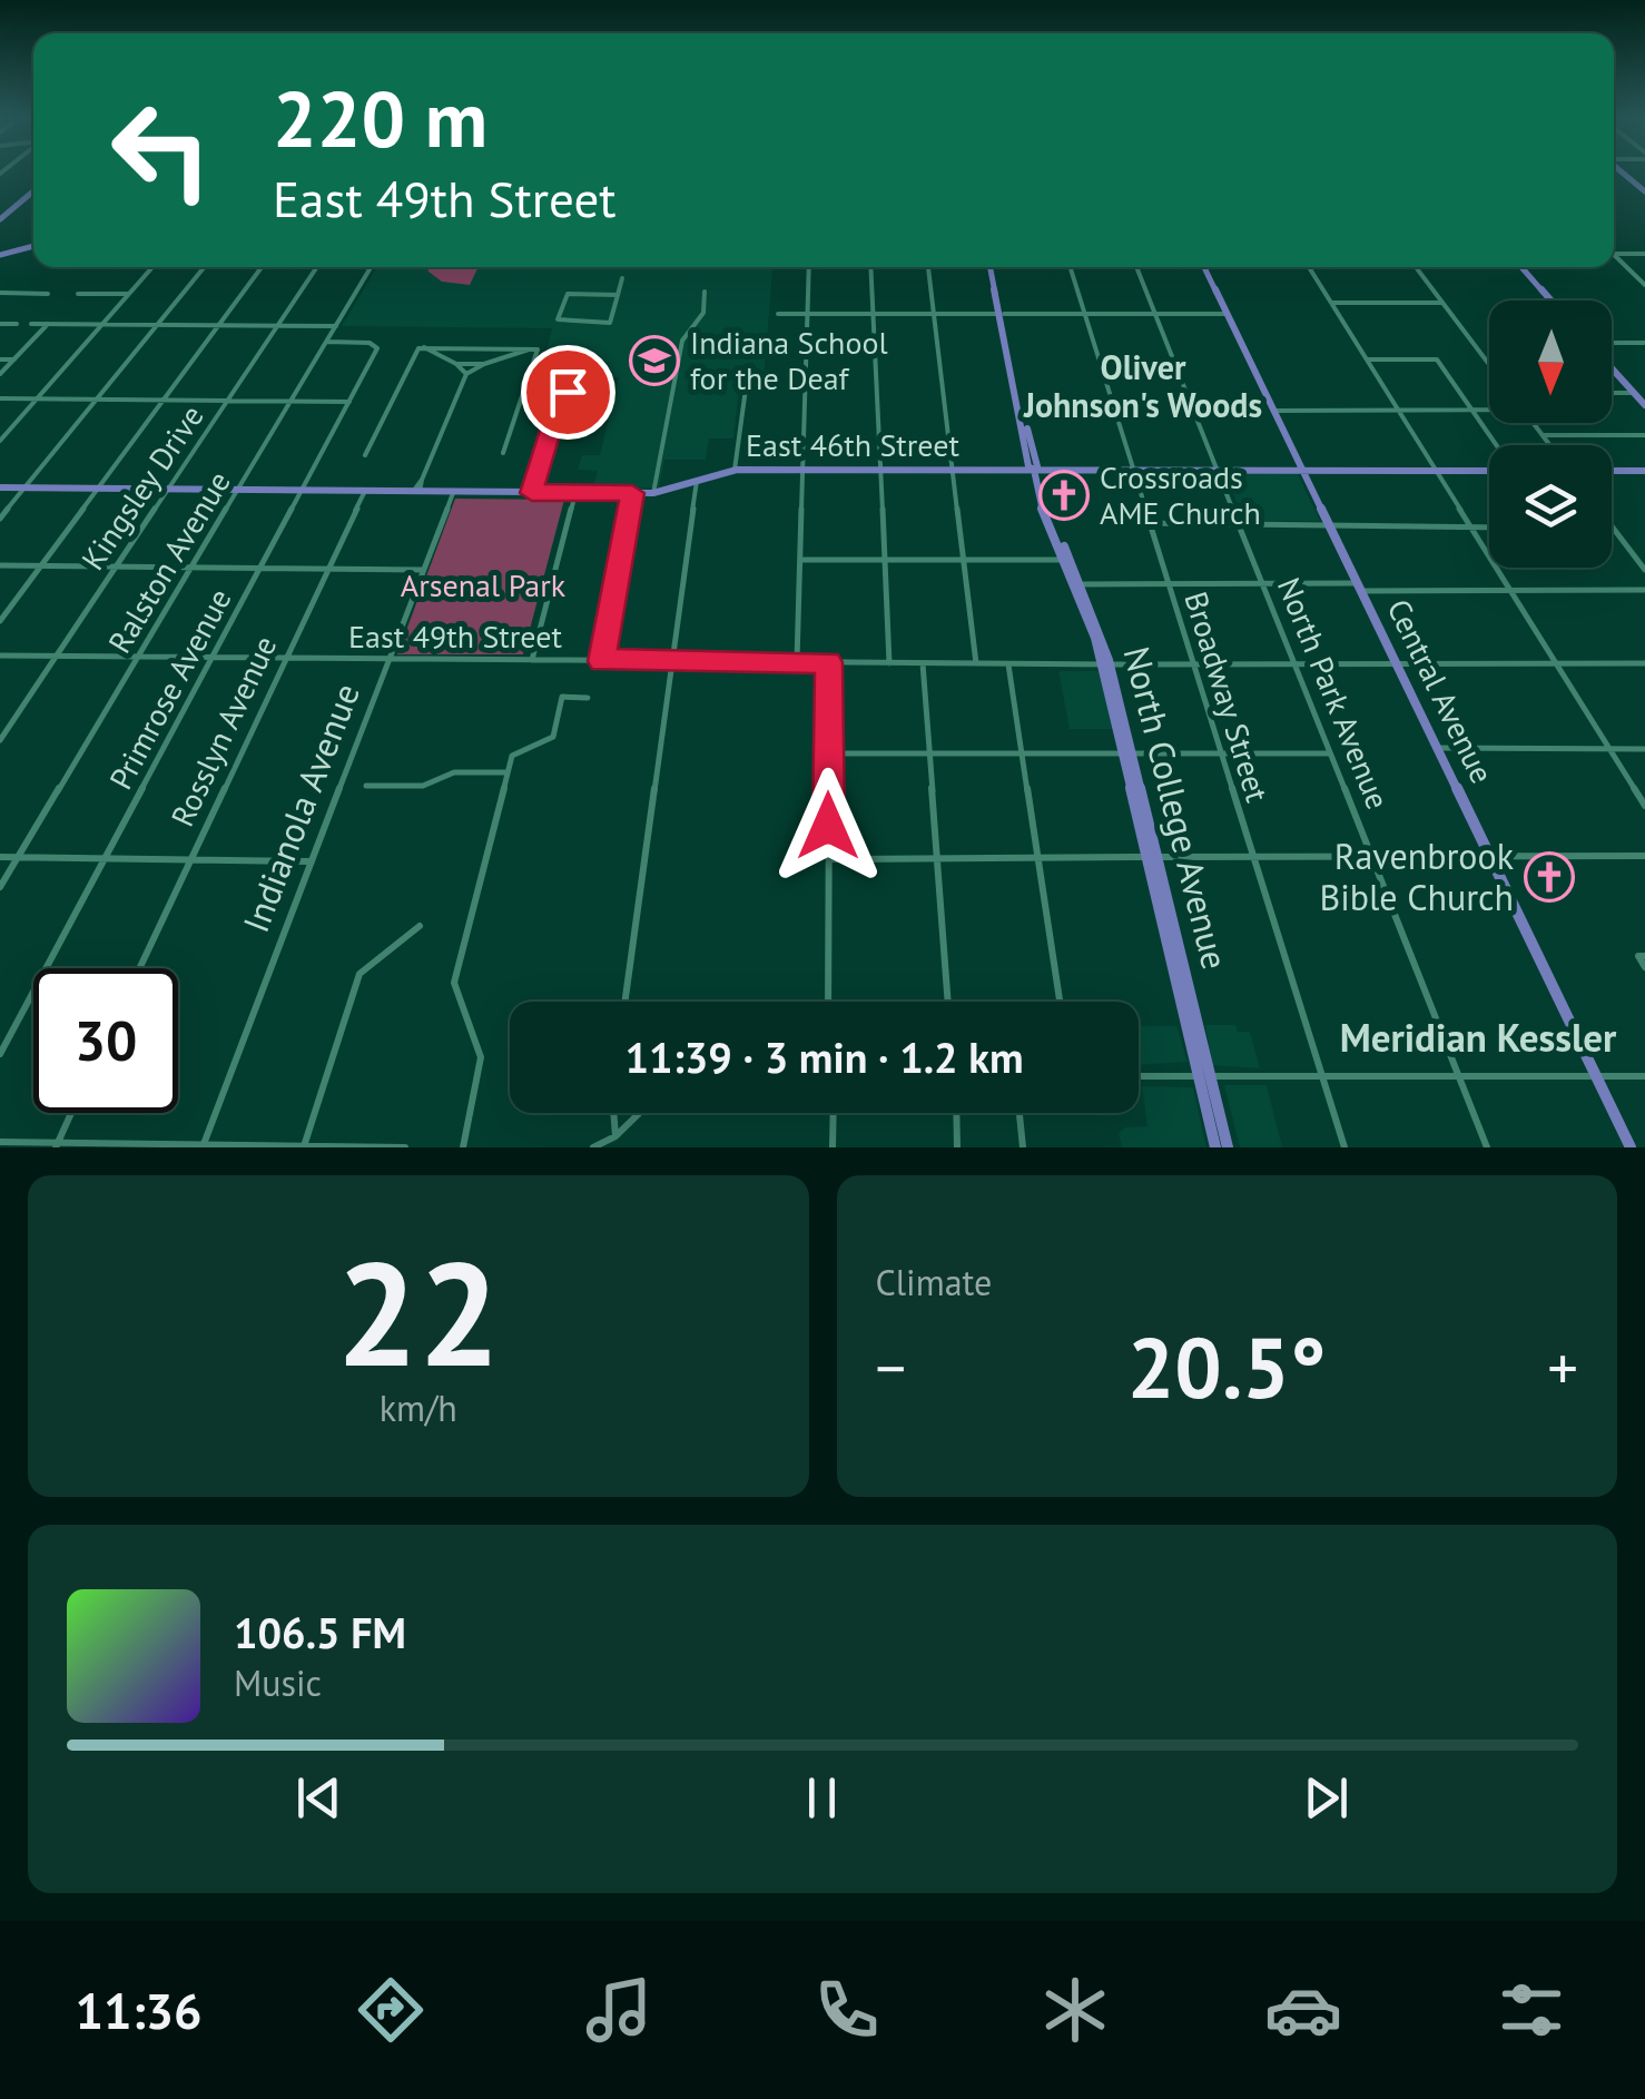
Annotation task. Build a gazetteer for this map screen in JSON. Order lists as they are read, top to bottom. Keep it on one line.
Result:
{"streets":{"main road":["East 46th Street","Central Avenue","North College Avenue"],"street":["Kingsley Drive","Ralston Avenue","East 49th Street","Primrose Avenue","North Park Avenue","Broadway Street","Rosslyn Avenue","Indianola Avenue"]},"crossings":[["East 46th Street","Kingsley Drive"],["East 46th Street","Ralston Avenue"],["East 46th Street","Primrose Avenue"],["East 46th Street","Central Avenue"],["East 46th Street","North Park Avenue"],["East 46th Street","Broadway Street"],["East 46th Street","Rosslyn Avenue"],["East 46th Street","Indianola Avenue"],["East 46th Street","North College Avenue"],["Kingsley Drive","East 49th Street"],["Ralston Avenue","East 49th Street"],["Ralston Avenue","Primrose Avenue"],["East 49th Street","Primrose Avenue"],["East 49th Street","Central Avenue"],["East 49th Street","North Park Avenue"],["East 49th Street","Broadway Street"],["East 49th Street","Rosslyn Avenue"],["East 49th Street","Indianola Avenue"],["East 49th Street","North College Avenue"]],"districts":["Oliver Johnson's Woods","Meridian Kessler"],"parks":["Arsenal Park"],"places":{"school or university":["Indiana School for the Deaf"],"church":["Crossroads AME Church","Ravenbrook Bible Church"]},"north":"bottom","page":{"turn":["220 m","East 49th Street"],"limit":"30","trip":"11:39 · 3 min · 1.2 km","tile":[["22","km/h"],"Climate"],"heat":["−","20.5°","+"],"song":["106.5 FM","Music"],"tabs":"11:36"}}
